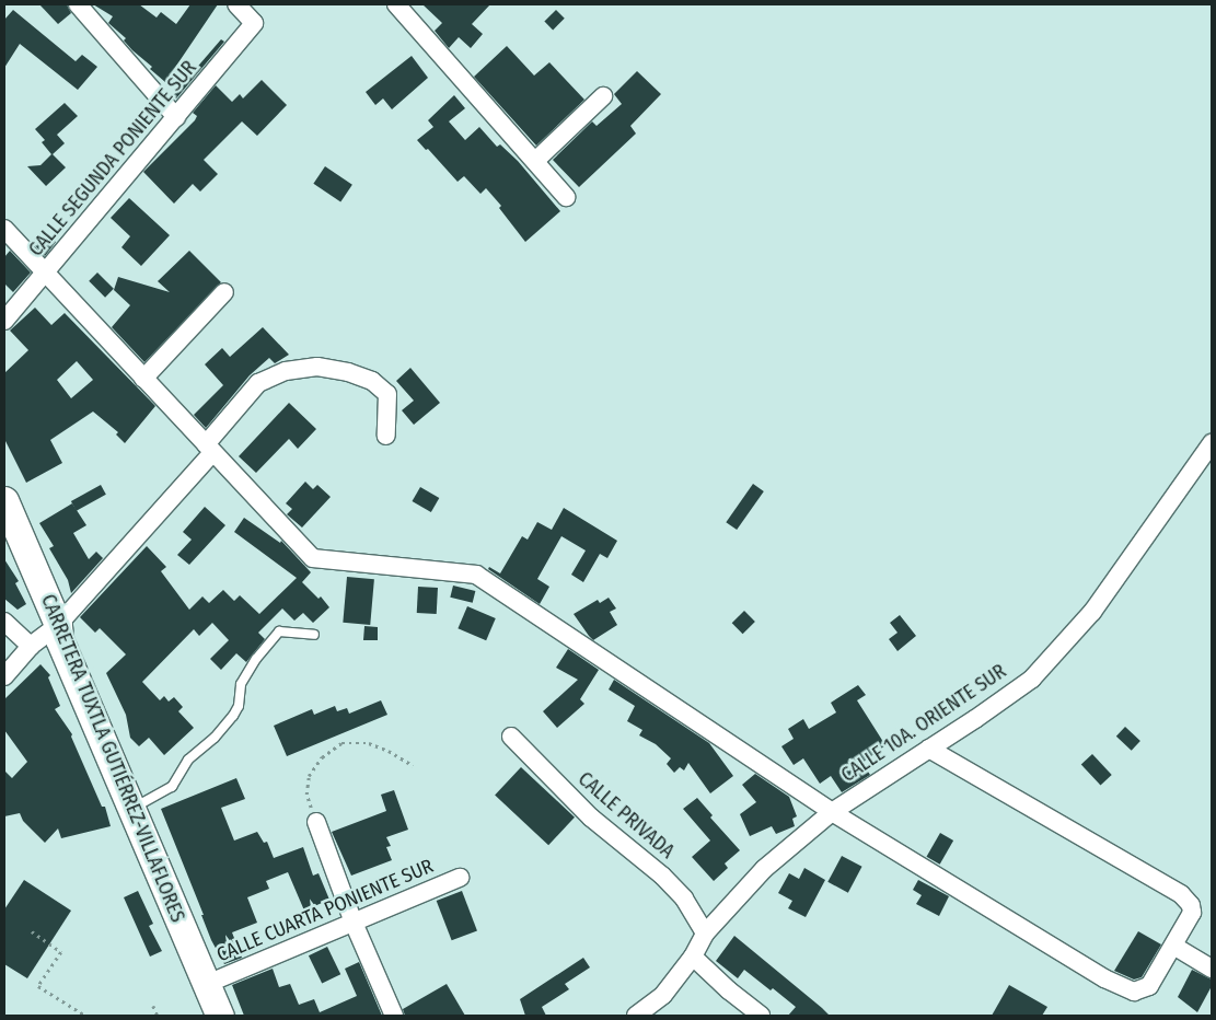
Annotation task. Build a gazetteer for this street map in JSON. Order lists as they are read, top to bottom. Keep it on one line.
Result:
{"streets":{"main road":["CARRETERA TUXTLA GUTIÉRREZ-VILLAFLORES"],"street":["CALLE SEGUNDA PONIENTE SUR","CALLE 10A. ORIENTE SUR","CALLE PRIVADA","CALLE CUARTA PONIENTE SUR"]},"crossings":[["CALLE 10A. ORIENTE SUR","CALLE PRIVADA"],["CARRETERA TUXTLA GUTIÉRREZ-VILLAFLORES","CALLE CUARTA PONIENTE SUR"]]}
